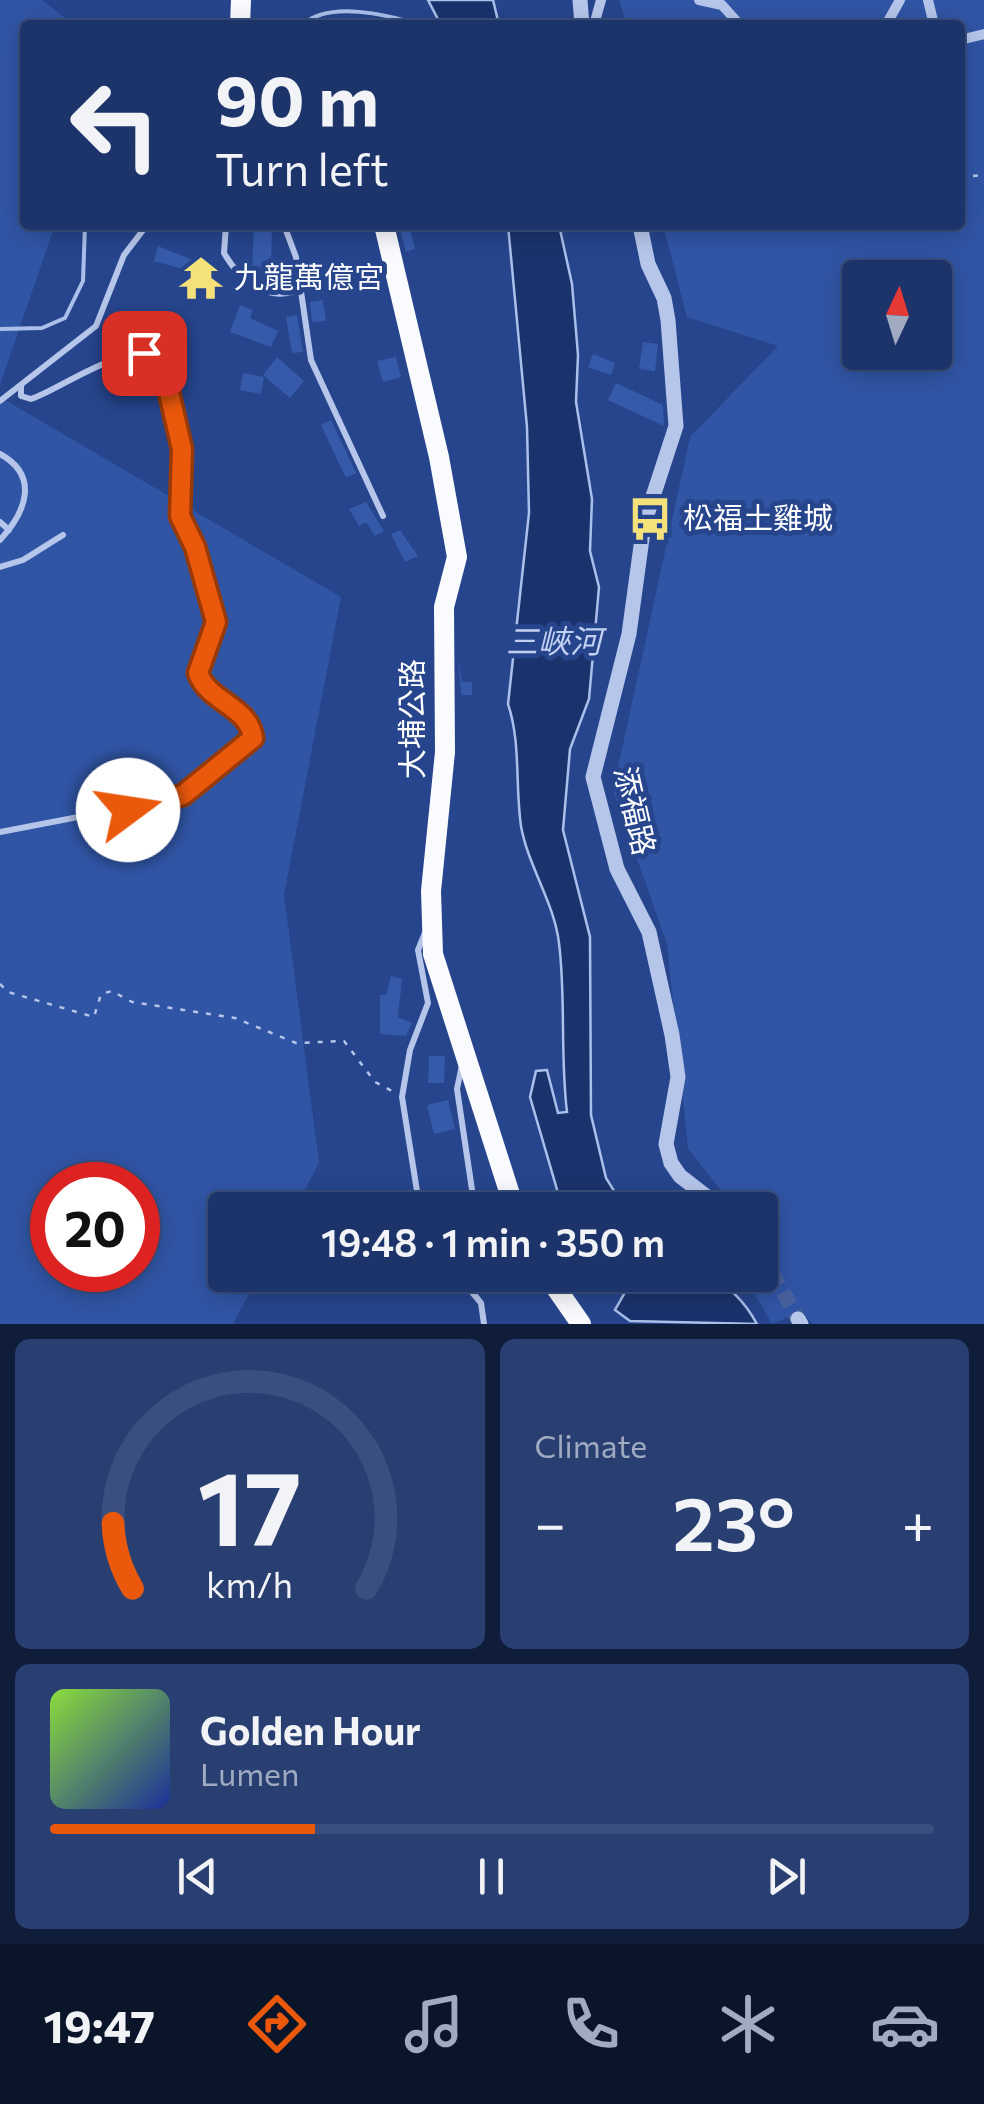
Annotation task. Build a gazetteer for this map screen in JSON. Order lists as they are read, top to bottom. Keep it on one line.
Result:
{"streets":{"main road":["大埔公路"],"street":["添福路"]},"water":["三峽河"],"places":{"temple":["九龍萬億宮"],"bus stop":["松福土雞城"]},"north":"top","page":{"turn":["90 m","Turn left"],"limit":"20","trip":"19:48 · 1 min · 350 m","tile":"Climate","heat":["−","23°","+"],"song":["Golden Hour","Lumen"],"tabs":"19:47","gauge":["17","km/h"]}}
